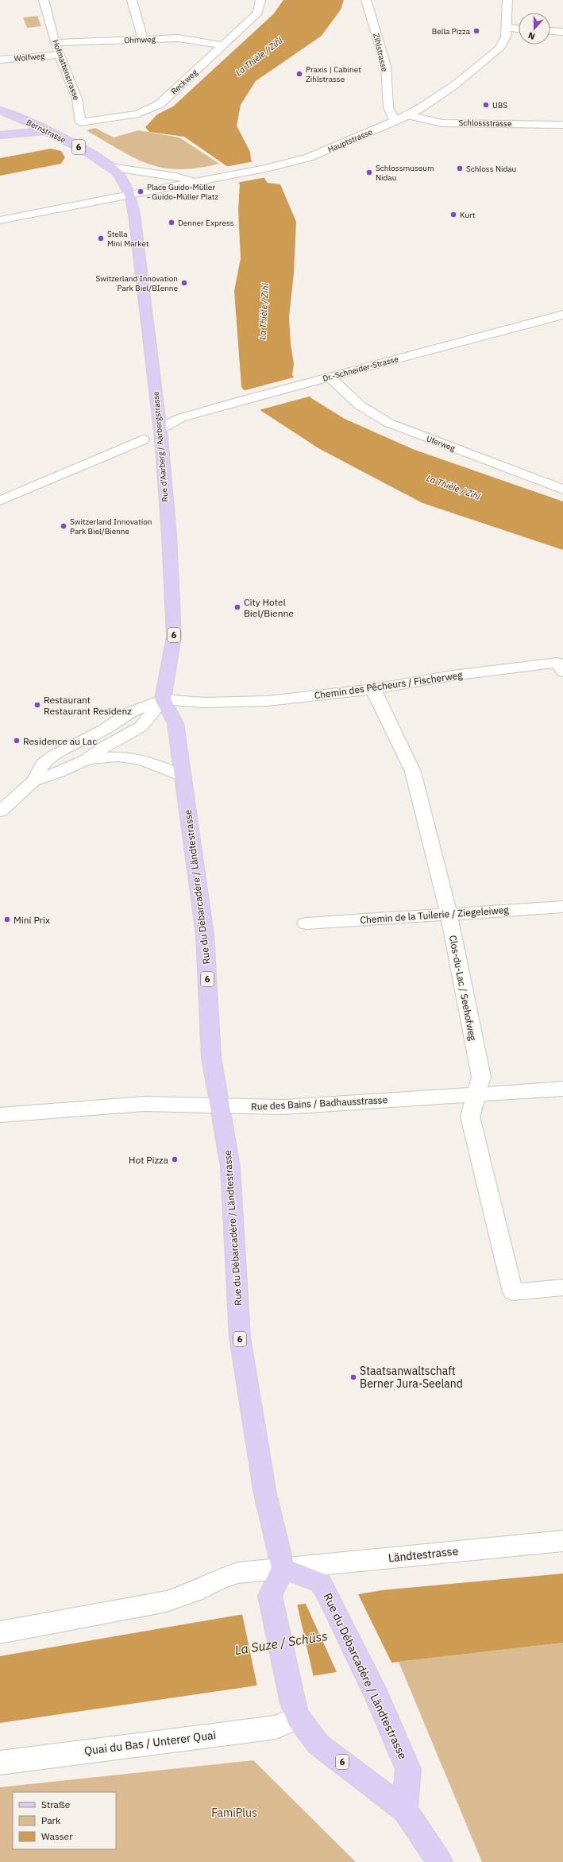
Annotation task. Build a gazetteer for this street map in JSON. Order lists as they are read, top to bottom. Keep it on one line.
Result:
{"streets":{"main road":["Bernstrasse","6","Rue d'Aarberg / Aarbergstrasse","Rue du Débarcadère / Ländtestrasse"],"street":["Ohmweg","Zihlstrasse","Wolfweg","Hofmattenstrasse","Reckweg","Schlossstrasse","Hauptstrasse","Dr.-Schneider-Strasse","Uferweg","Chemin des Pêcheurs / Fischerweg","Chemin de la Tuilerie / Ziegeleiweg","Clos-du-Lac / Seehofweg","Rue des Bains / Badhausstrasse","Ländtestrasse","Quai du Bas / Unterer Quai"]},"crossings":[["Ohmweg","Hofmattenstrasse"],["Ohmweg","Reckweg"],["Zihlstrasse","Schlossstrasse"],["Zihlstrasse","Hauptstrasse"],["Wolfweg","Hofmattenstrasse"],["Hofmattenstrasse","Reckweg"],["Schlossstrasse","Hauptstrasse"],["Bernstrasse","Hauptstrasse"],["Bernstrasse","Rue d'Aarberg / Aarbergstrasse"],["Hauptstrasse","Rue d'Aarberg / Aarbergstrasse"],["6","Rue du Débarcadère / Ländtestrasse"],["6","Ländtestrasse"],["6","Quai du Bas / Unterer Quai"],["Dr.-Schneider-Strasse","Uferweg"],["Dr.-Schneider-Strasse","Rue d'Aarberg / Aarbergstrasse"],["Rue d'Aarberg / Aarbergstrasse","Chemin des Pêcheurs / Fischerweg"],["Rue d'Aarberg / Aarbergstrasse","Rue du Débarcadère / Ländtestrasse"],["Chemin des Pêcheurs / Fischerweg","Rue du Débarcadère / Ländtestrasse"],["Chemin des Pêcheurs / Fischerweg","Clos-du-Lac / Seehofweg"],["Rue du Débarcadère / Ländtestrasse","Rue des Bains / Badhausstrasse"],["Rue du Débarcadère / Ländtestrasse","Ländtestrasse"],["Chemin de la Tuilerie / Ziegeleiweg","Clos-du-Lac / Seehofweg"],["Clos-du-Lac / Seehofweg","Rue des Bains / Badhausstrasse"]],"water":["La Thièle / Zihl","La Suze / Schüss"],"parks":["FamiPlus"],"places":["Bella Pizza","Praxis | Cabinet Zihlstrasse","UBS","Schloss Nidau","Schlossmuseum Nidau","Place Guido-Müller - Guido-Müller Platz","Kurt","Denner Express","Stella Mini Market","Switzerland Innovation Park Biel/BIenne","Switzerland Innovation Park Biel/Bienne","City Hotel Biel/Bienne","Restaurant Restaurant Residenz","Residence au Lac","Mini Prix","Hot Pizza","Staatsanwaltschaft Berner Jura-Seeland"],"legend":["Straße","Park","Wasser"],"north":"bottom"}
